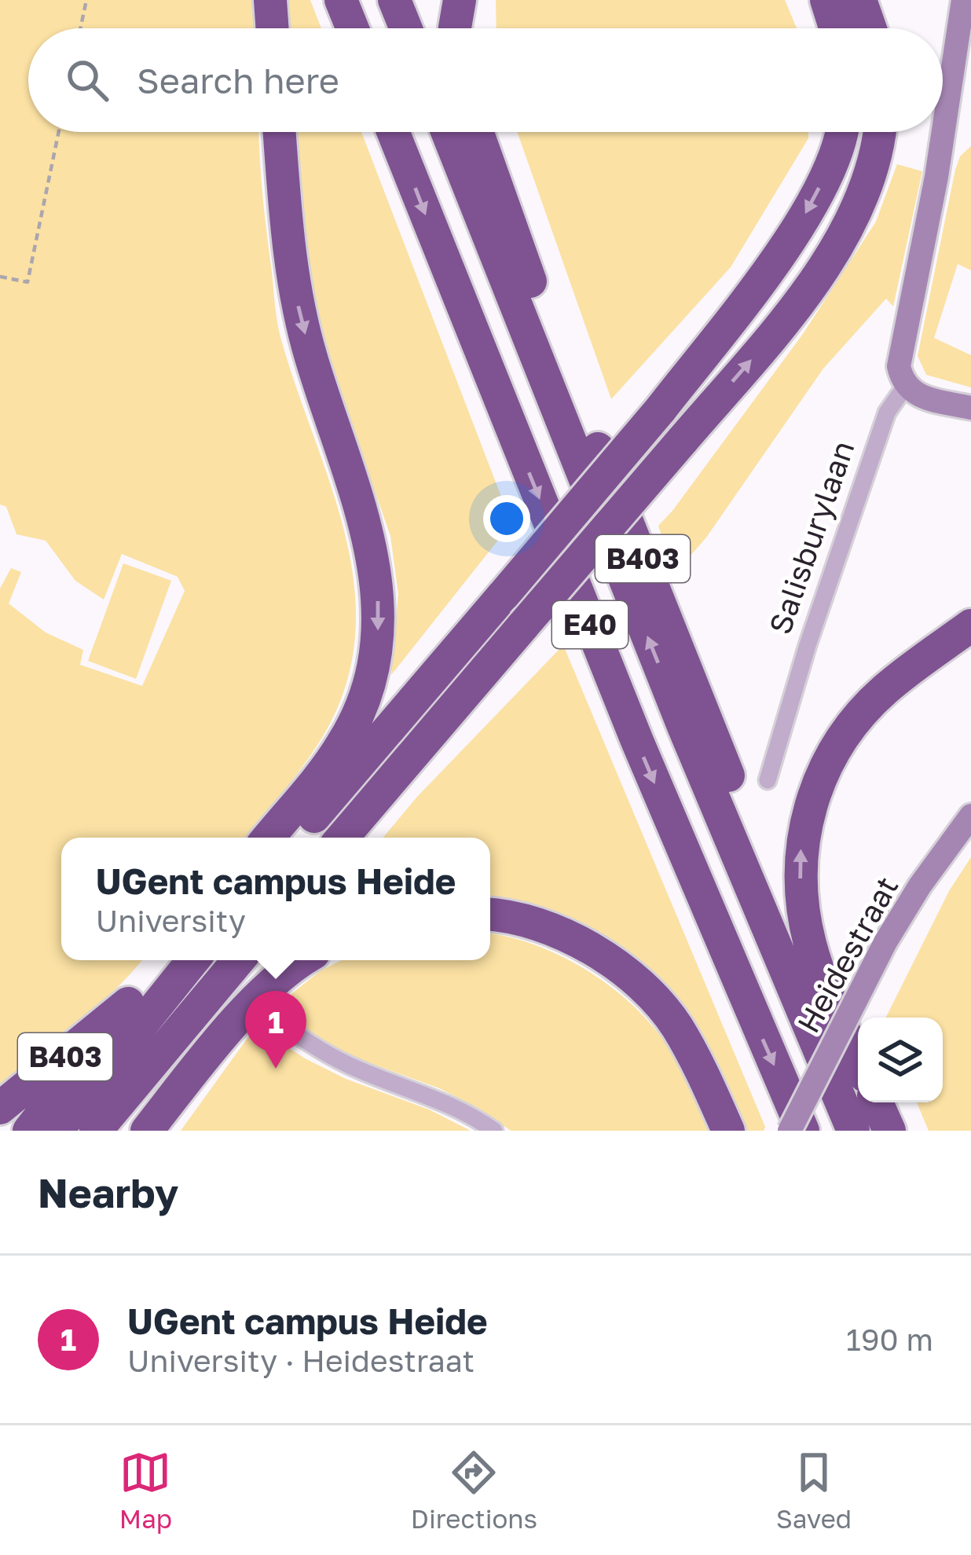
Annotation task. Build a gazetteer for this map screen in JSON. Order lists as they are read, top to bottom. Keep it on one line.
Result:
{"streets":{"highway":["B403","E40"],"street":["Salisburylaan","Heidestraat"]},"crossings":[["B403","E40"]],"page":{"search":"Search here","popup":["UGent campus Heide","University"],"pins":"1","heading":"Nearby","list":[{"mark":"1","name":"UGent campus Heide","note":"University · Heidestraat","value":"190 m"}],"nav":["Map","Directions","Saved"]}}
